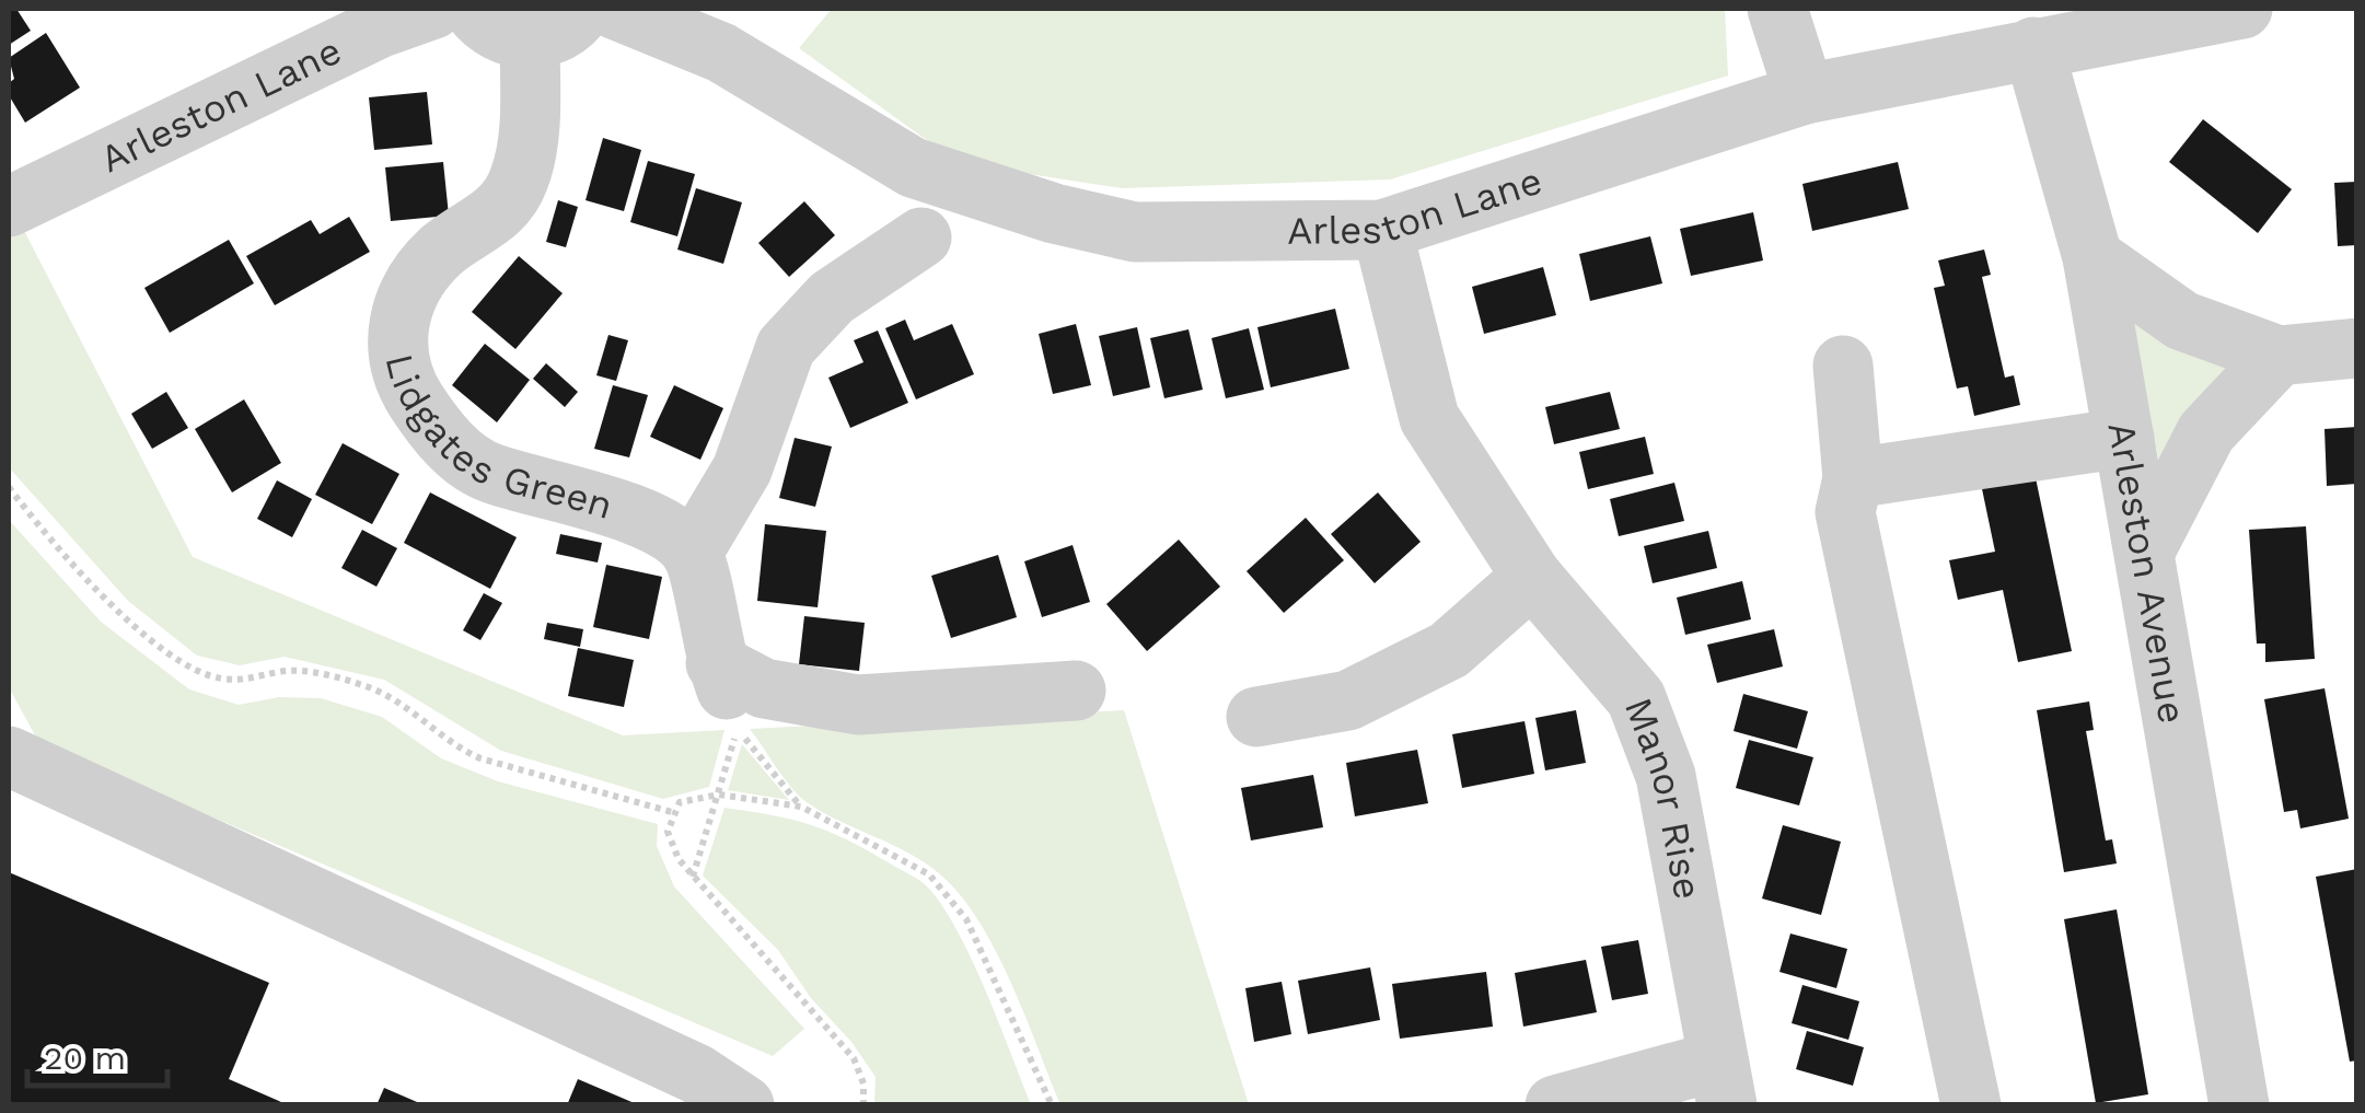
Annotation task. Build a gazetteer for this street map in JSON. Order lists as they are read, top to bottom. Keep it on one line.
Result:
{"streets":{"street":["Arleston Lane","Lidgates Green","Arleston Avenue","Manor Rise"]},"crossings":[["Arleston Lane","Arleston Avenue"],["Arleston Lane","Manor Rise"]],"scale_bar":"20 m"}
